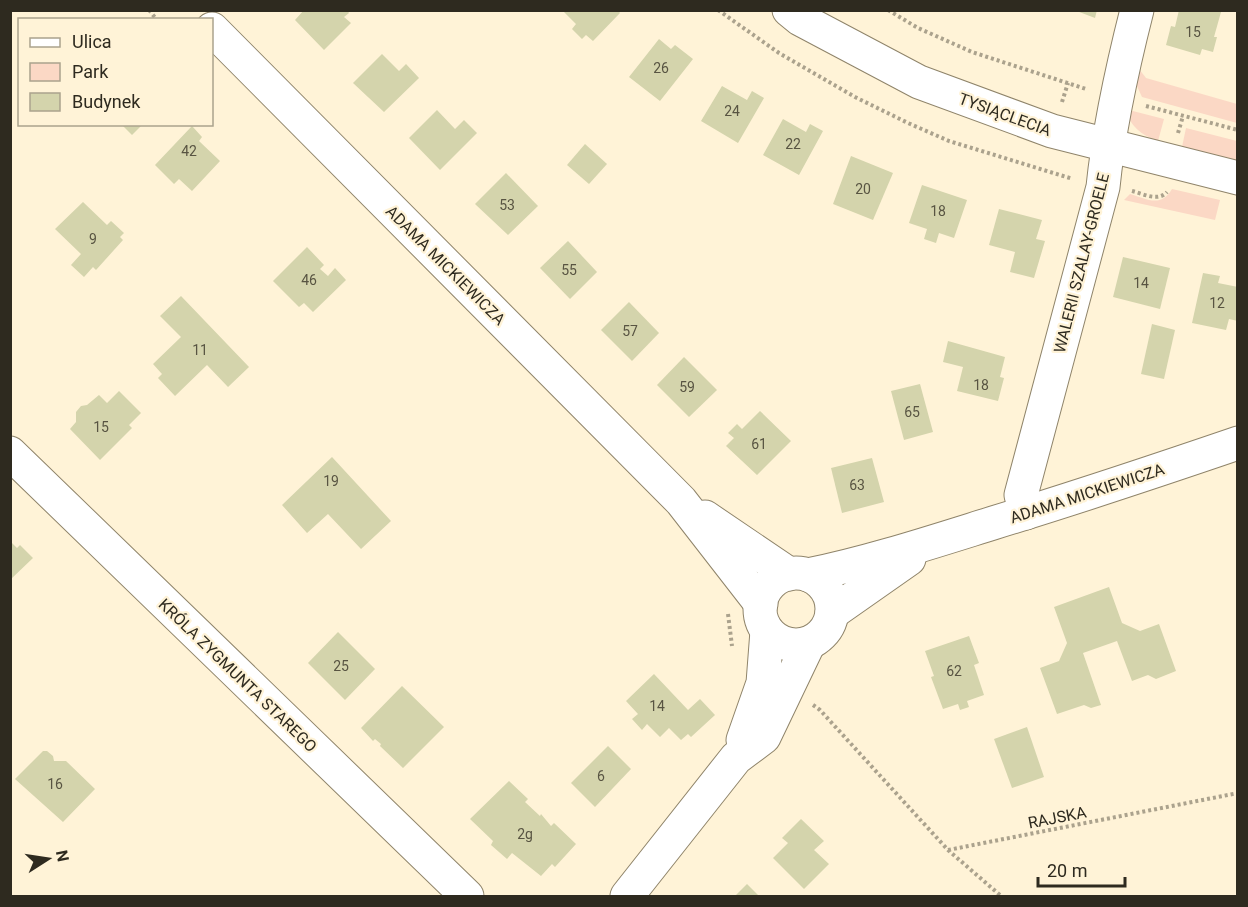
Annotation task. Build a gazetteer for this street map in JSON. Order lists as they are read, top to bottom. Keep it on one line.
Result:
{"streets":{"street":["TYSIĄCLECIA","WALERII SZALAY-GROELE","ADAMA MICKIEWICZA","KRÓLA ZYGMUNTA STAREGO"],"path":["RAJSKA"]},"crossings":[["TYSIĄCLECIA","WALERII SZALAY-GROELE"],["WALERII SZALAY-GROELE","ADAMA MICKIEWICZA"]],"house_numbers":["15","26","24","22","42","20","53","18","9","55","46","14","12","57","11","18","59","65","15","61","19","63","25","62","14","6","16","2g"],"legend":["Ulica","Park","Budynek"],"scale_bar":"20 m","north":"right"}
